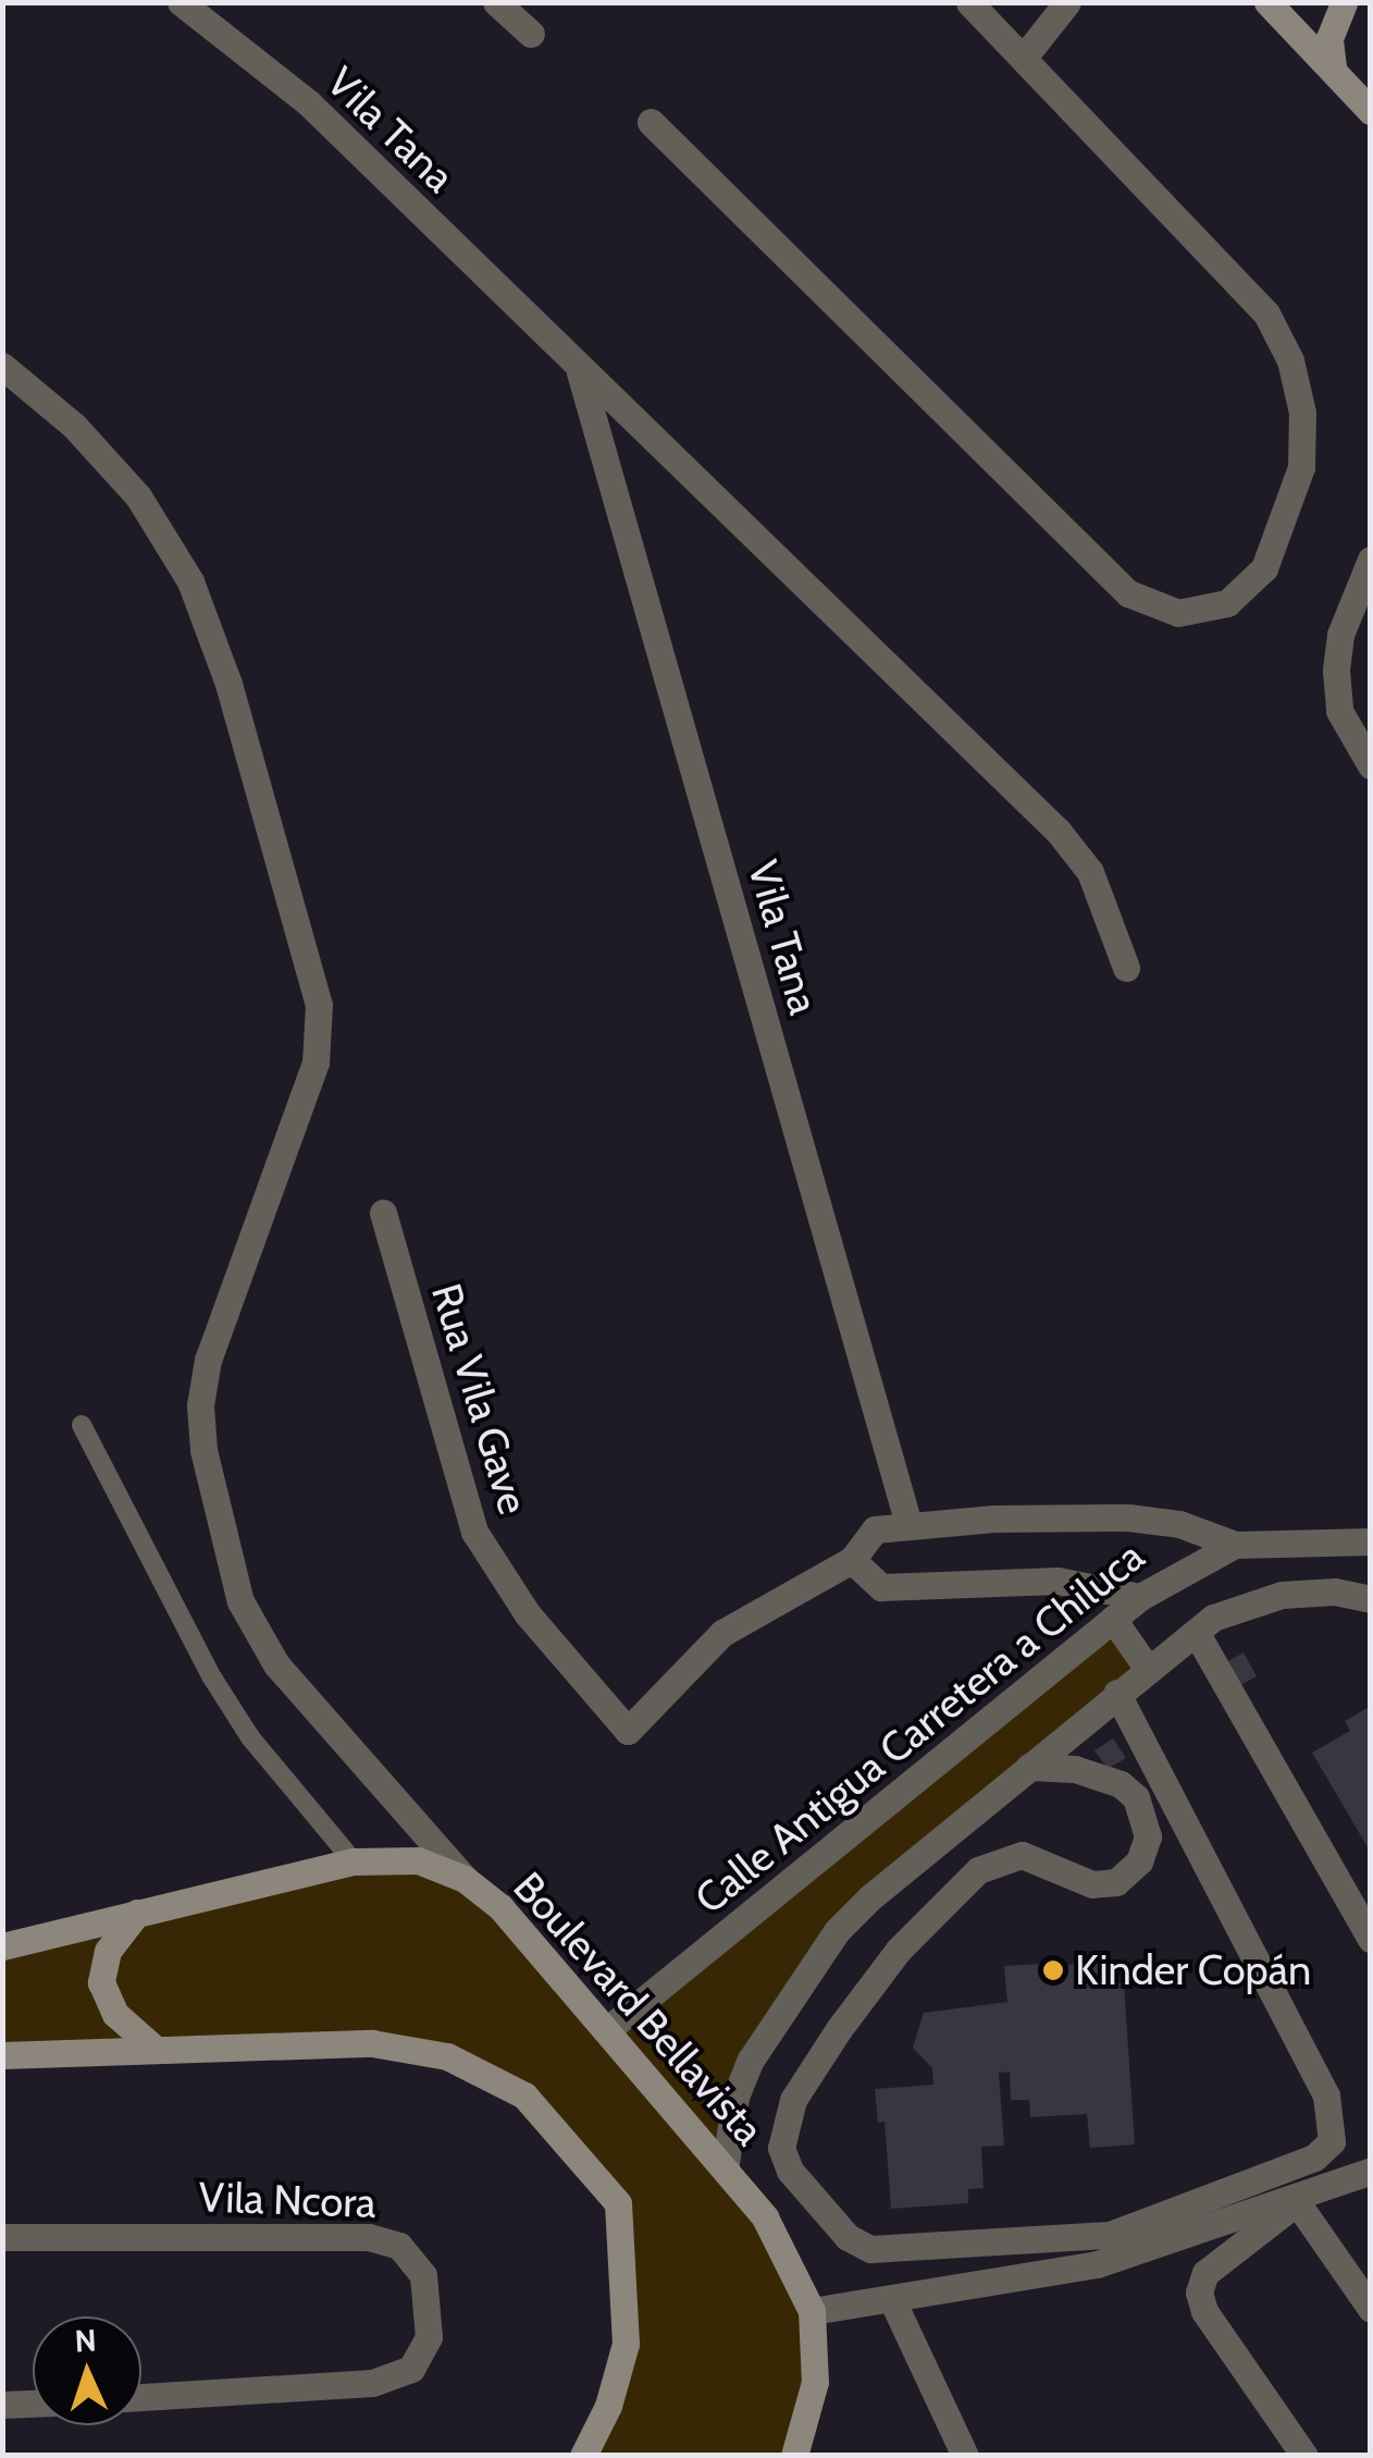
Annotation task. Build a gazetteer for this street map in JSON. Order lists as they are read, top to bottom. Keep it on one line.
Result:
{"streets":{"main road":["Boulevard Bellavista"],"street":["Vila Tana","Rua Vila Gave","Calle Antigua Carretera a Chiluca","Vila Ncora"]},"crossings":[["Vila Tana","Rua Vila Gave"],["Rua Vila Gave","Calle Antigua Carretera a Chiluca"],["Calle Antigua Carretera a Chiluca","Boulevard Bellavista"]],"places":["Kinder Copán"],"north":"top"}
